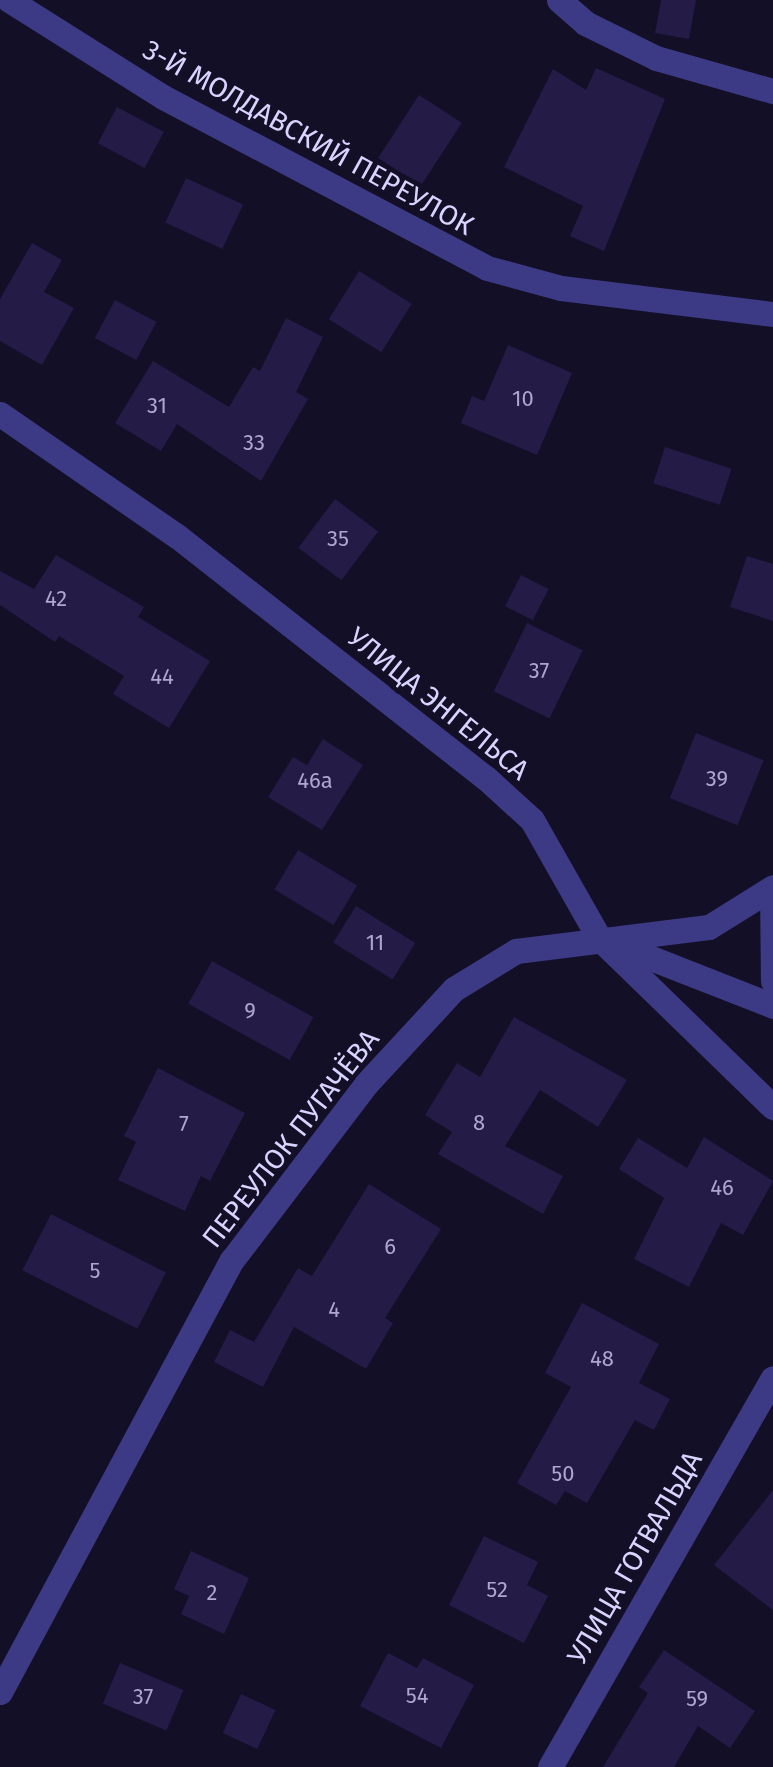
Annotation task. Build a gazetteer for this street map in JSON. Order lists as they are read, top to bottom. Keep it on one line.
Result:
{"streets":{"street":["3-Й МОЛДАВСКИЙ ПЕРЕУЛОК","УЛИЦА ЭНГЕЛЬСА","ПЕРЕУЛОК ПУГАЧЁВА","УЛИЦА ГОТВАЛЬДА"]},"crossings":[["УЛИЦА ЭНГЕЛЬСА","ПЕРЕУЛОК ПУГАЧЁВА"]],"house_numbers":["10","31","33","35","42","37","44","39","46а","11","9","8","7","46","6","5","4","48","50","52","2","54","37","59"]}
